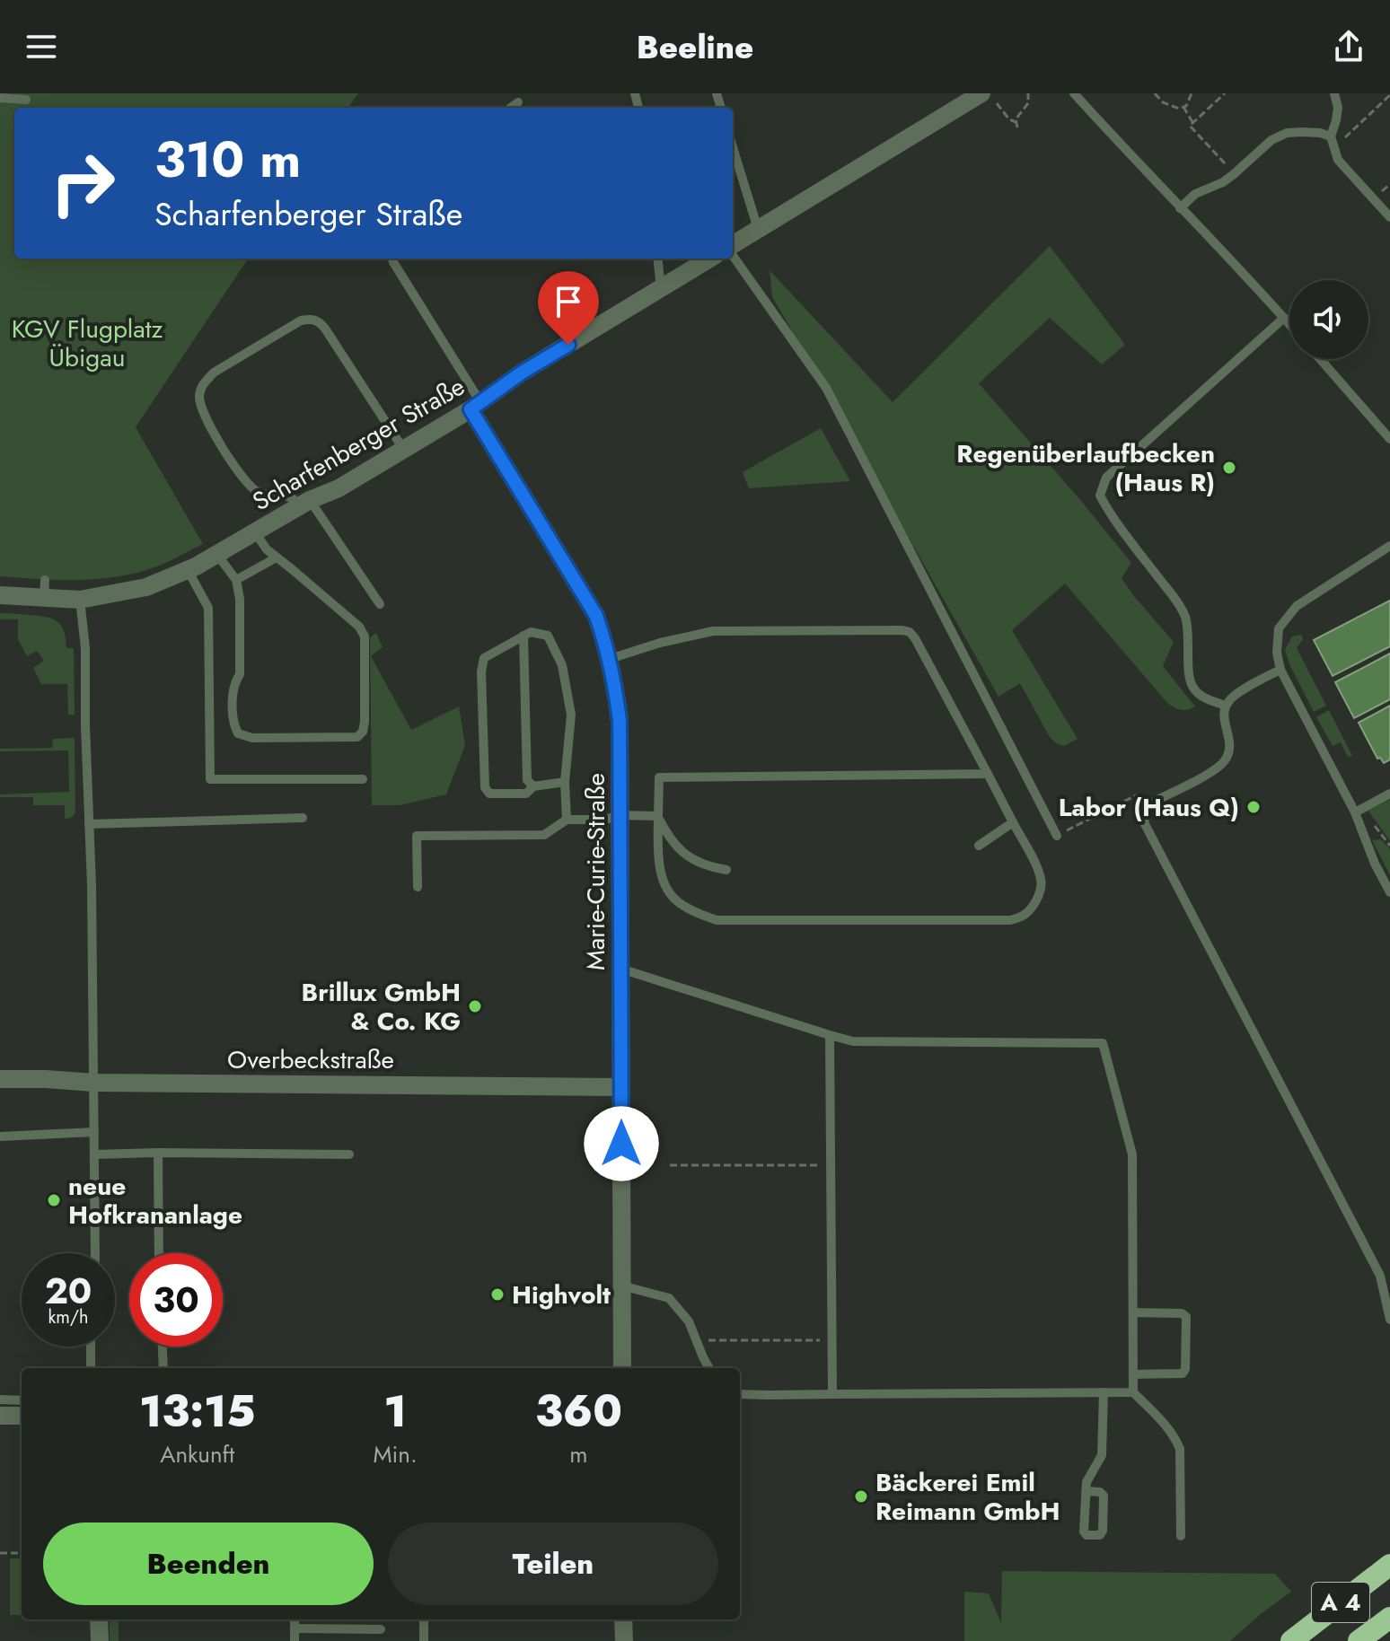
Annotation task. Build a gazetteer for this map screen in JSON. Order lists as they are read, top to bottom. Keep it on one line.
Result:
{"streets":{"highway":["A 4"],"street":["Scharfenberger Straße","Marie-Curie-Straße","Overbeckstraße"]},"crossings":[["Scharfenberger Straße","Marie-Curie-Straße"],["Marie-Curie-Straße","Overbeckstraße"]],"parks":["KGV Flugplatz Übigau"],"places":["Regenüberlaufbecken (Haus R)","Labor (Haus Q)","Brillux GmbH & Co. KG","neue Hofkrananlage","Highvolt","Bäckerei Emil Reimann GmbH"],"page":{"header":"Beeline","turn":["310 m","Scharfenberger Straße"],"speed":"20 km/h","limit":"30","eta":["13:15","Ankunft","1","Min.","360","m"],"buttons":["Beenden","Teilen"]}}
